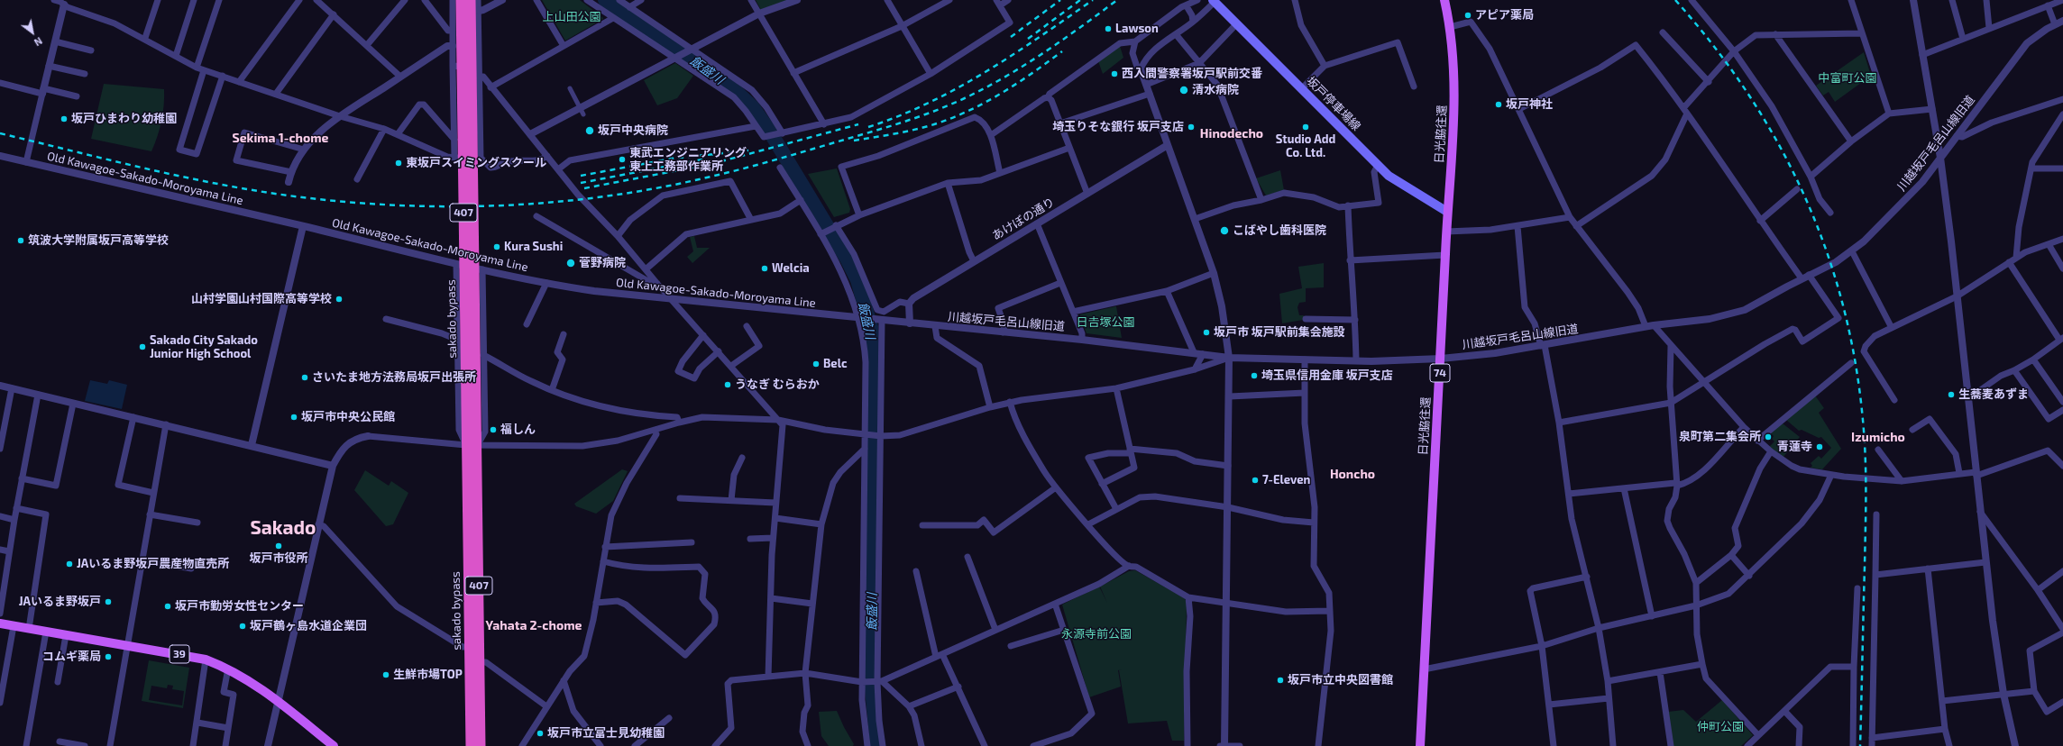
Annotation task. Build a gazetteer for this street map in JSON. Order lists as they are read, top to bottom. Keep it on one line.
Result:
{"streets":{"highway":["407","sakado bypass"],"main road":["坂戸停車場線","日光脇往還","74","39"],"street":["川越坂戸毛呂山線旧道","Old Kawagoe-Sakado-Moroyama Line","あけぼの通り"]},"crossings":[["坂戸停車場線","日光脇往還"],["日光脇往還","川越坂戸毛呂山線旧道"],["川越坂戸毛呂山線旧道","Old Kawagoe-Sakado-Moroyama Line"]],"districts":["Hinodecho","Sekima 1-chome","Izumicho","Honcho","Sakado","Yahata 2-chome"],"water":["飯盛川"],"parks":["上山田公園","中富町公園","日𠮷塚公園","永源寺前公園","仲町公園"],"places":["アピア薬局","Lawson","西入間警察署坂戸駅前交番","清水病院","坂戸神社","坂戸ひまわり幼稚園","埼玉りそな銀行 坂戸支店","Studio Add Co. Ltd.","坂戸中央病院","東武エンジニアリング 東上工務部作業所","東坂戸スイミングスクール","こばやし歯科医院","筑波大学附属坂戸高等学校","Kura Sushi","菅野病院","Welcia","山村学園山村国際高等学校","坂戸市 坂戸駅前集会施設","Sakado City Sakado Junior High School","Belc","埼玉県信用金庫 坂戸支店","さいたま地方法務局坂戸出張所","うなぎ むらおか","生蕎麦あずま","坂戸市中央公民館","福しん","泉町第二集会所","青蓮寺","7-Eleven","坂戸市役所","JAいるま野坂戸農産物直売所","JAいるま野坂戸","坂戸市勤労女性センター","坂戸鶴ヶ島水道企業団","コムギ薬局","生鮮市場TOP","坂戸市立中央図書館","坂戸市立富士見幼稚園"],"north":"bottom right"}
